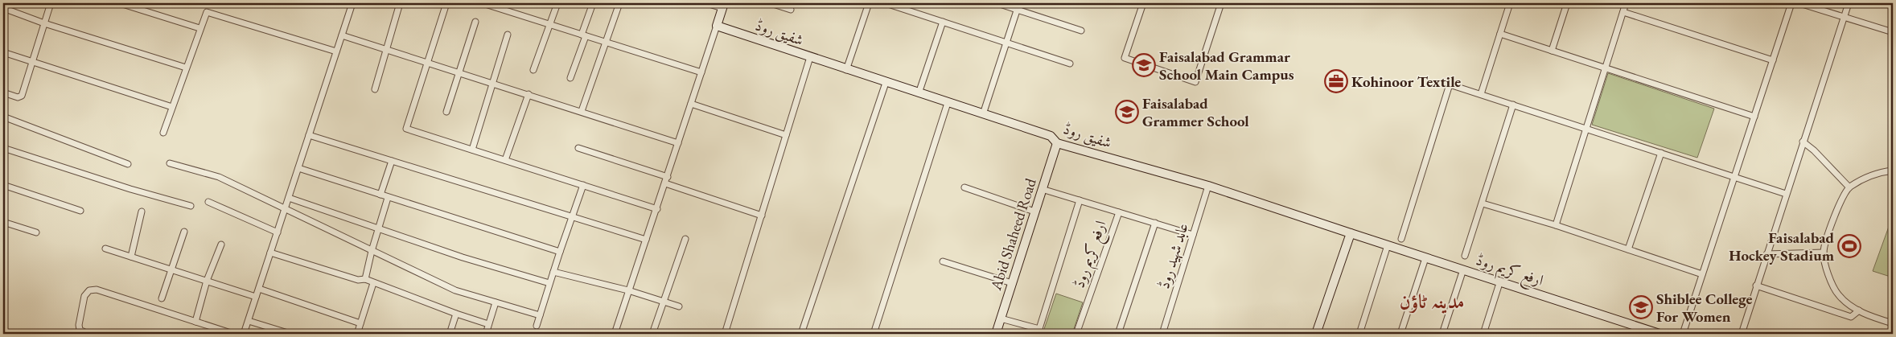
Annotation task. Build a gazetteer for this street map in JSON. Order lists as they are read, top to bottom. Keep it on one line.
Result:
{"streets":{"street":["شفیق روڈ","Abid Shaheed Road","ارفع کریم روڈ","عابد شہید روڈ"]},"crossings":[["شفیق روڈ","Abid Shaheed Road"],["شفیق روڈ","ارفع کریم روڈ"],["شفیق روڈ","عابد شہید روڈ"],["ارفع کریم روڈ","عابد شہید روڈ"]],"districts":["مدینہ ٹاؤن"],"places":{"school or university":["Faisalabad Grammar School Main Campus","Faisalabad Grammer School","Shiblee College For Women"],"office":["Kohinoor Textile"],"sports":["Faisalabad Hockey Stadium"]}}
